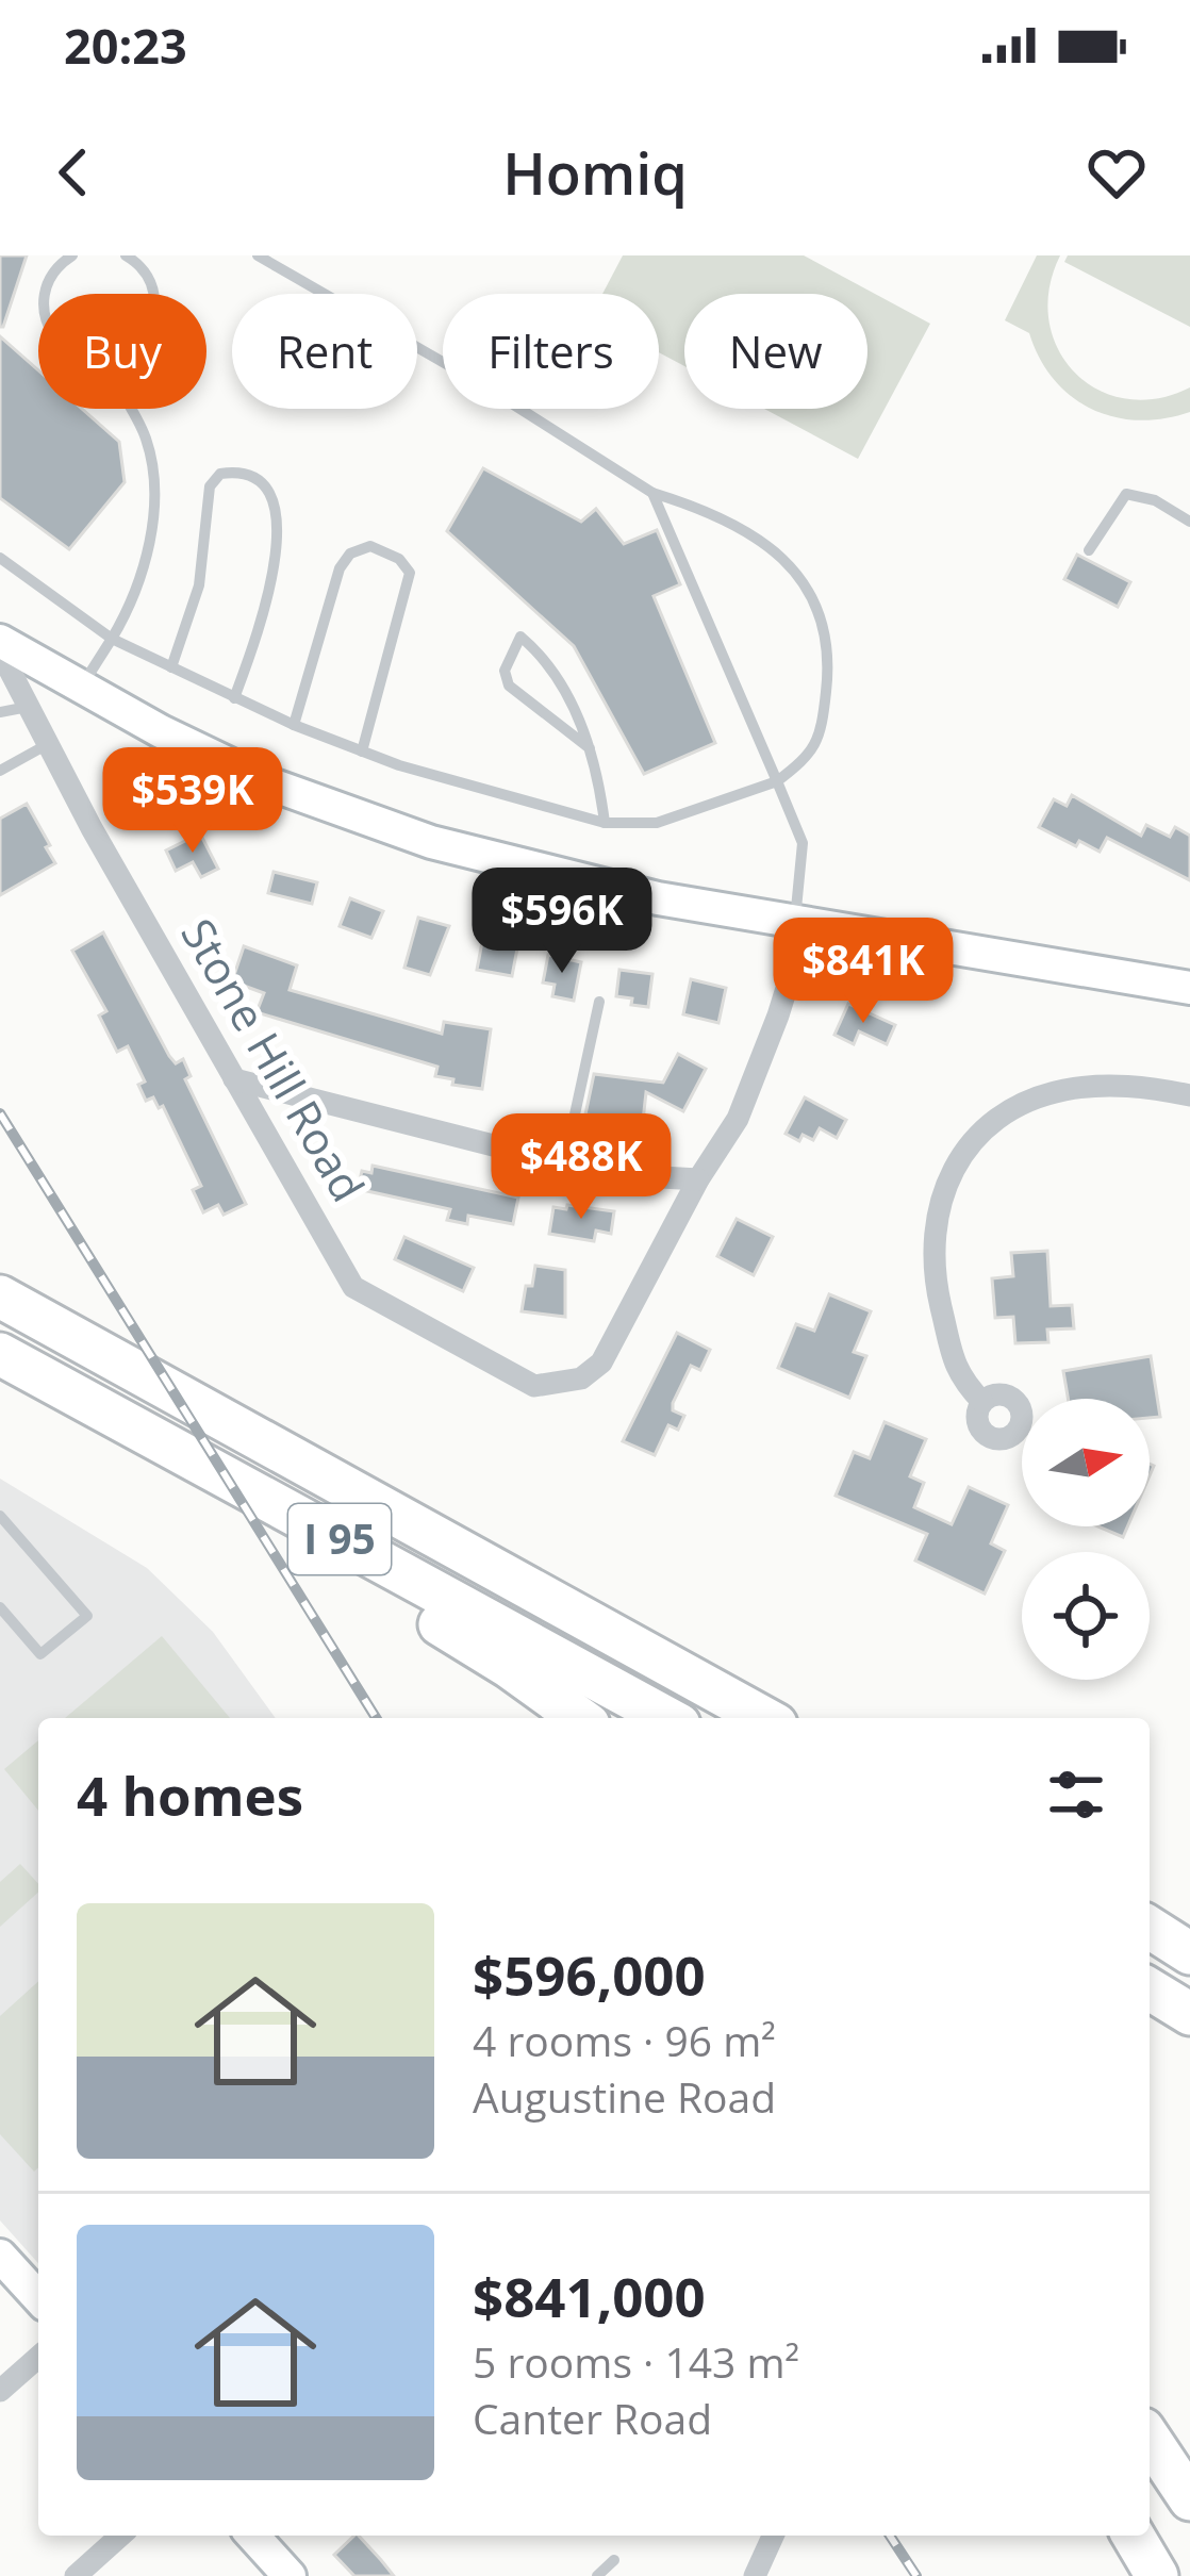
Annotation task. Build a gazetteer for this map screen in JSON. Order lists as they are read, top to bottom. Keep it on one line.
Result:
{"streets":{"highway":["I 95"],"street":["Stone Hill Road"]},"north":"right","page":{"status":"20:23","header":"Homiq","chip":["Buy","Rent","Filters","New"],"price":["$539K","$596K","$841K","$488K"],"heading":"4 homes","list":[{"name":"$596,000","note":"4 rooms · 96 m² · Augustine Road"},{"name":"$841,000","note":"5 rooms · 143 m² · Canter Road"}]}}
